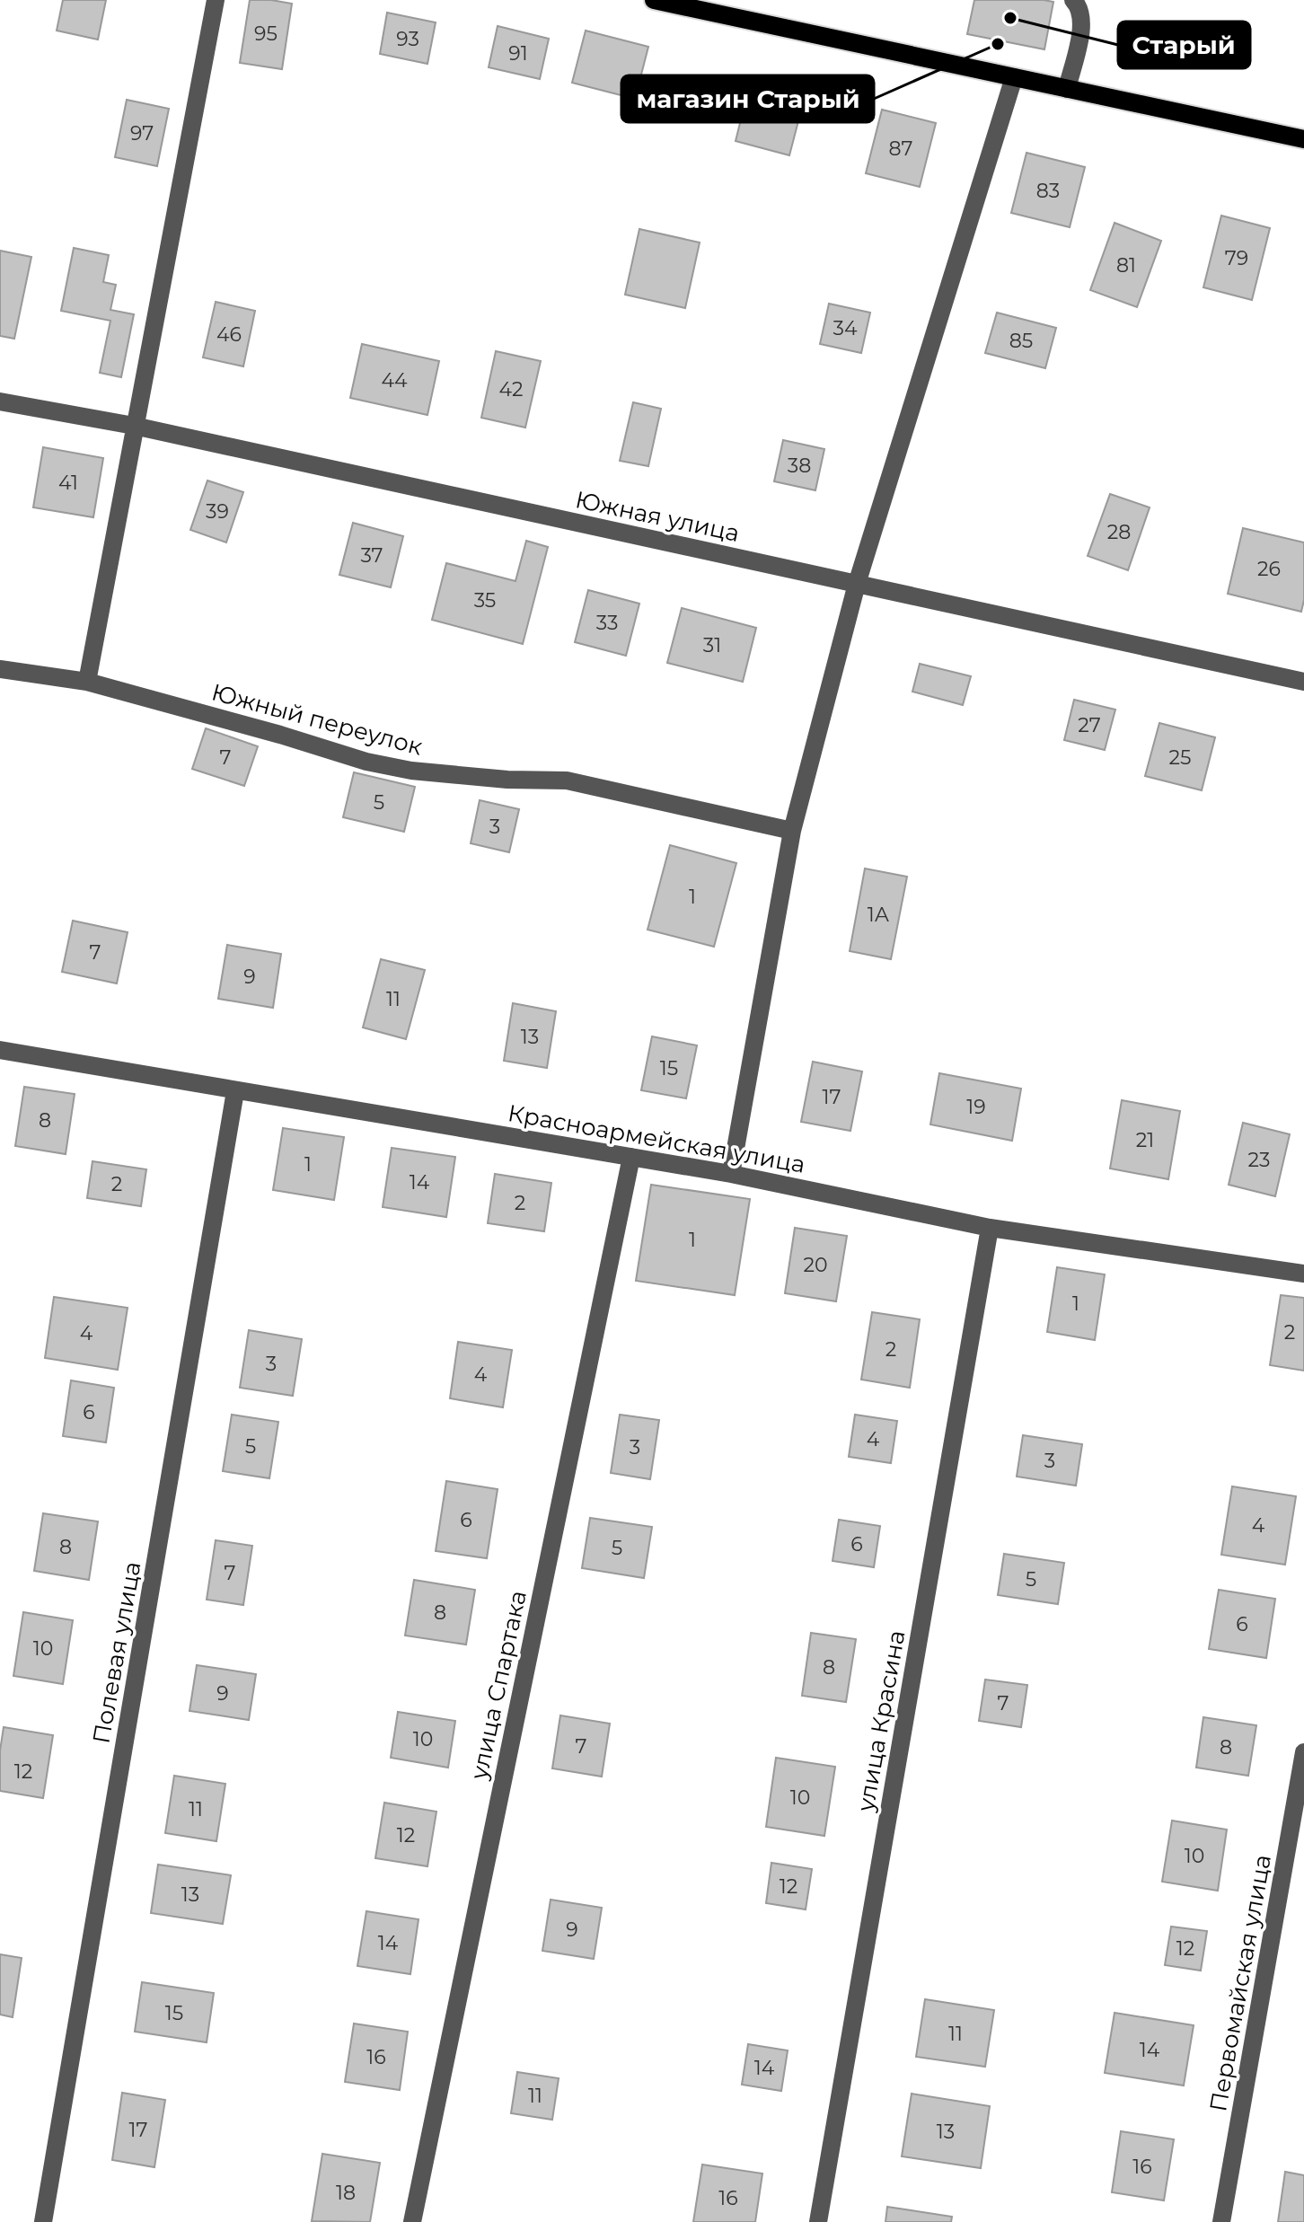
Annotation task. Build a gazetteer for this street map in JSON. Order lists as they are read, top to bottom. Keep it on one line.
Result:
{"streets":{"street":["Южная улица","Южный переулок","Красноармейская улица","Полевая улица","улица Спартака","улица Красина","Первомайская улица"]},"crossings":[["Красноармейская улица","Полевая улица"],["Красноармейская улица","улица Спартака"],["Красноармейская улица","улица Красина"]],"places":["Старый","магазин Старый"],"house_numbers":["95","93","91","97","87","83","79","81","34","46","85","44","42","38","41","39","28","37","26","35","33","31","27","7","25","5","3","1","1А","7","9","11","13","15","17","19","8","21","23","1","14","2","2","1","20","1","2","4","2","3","4","6","4","5","3","3","6","4","6","8","5","7","5","8","6","10","8","9","7","10","7","8","12","10","11","12","10","12","13","9","14","12","15","11","14","16","14","11","17","13","16","18","16"]}
